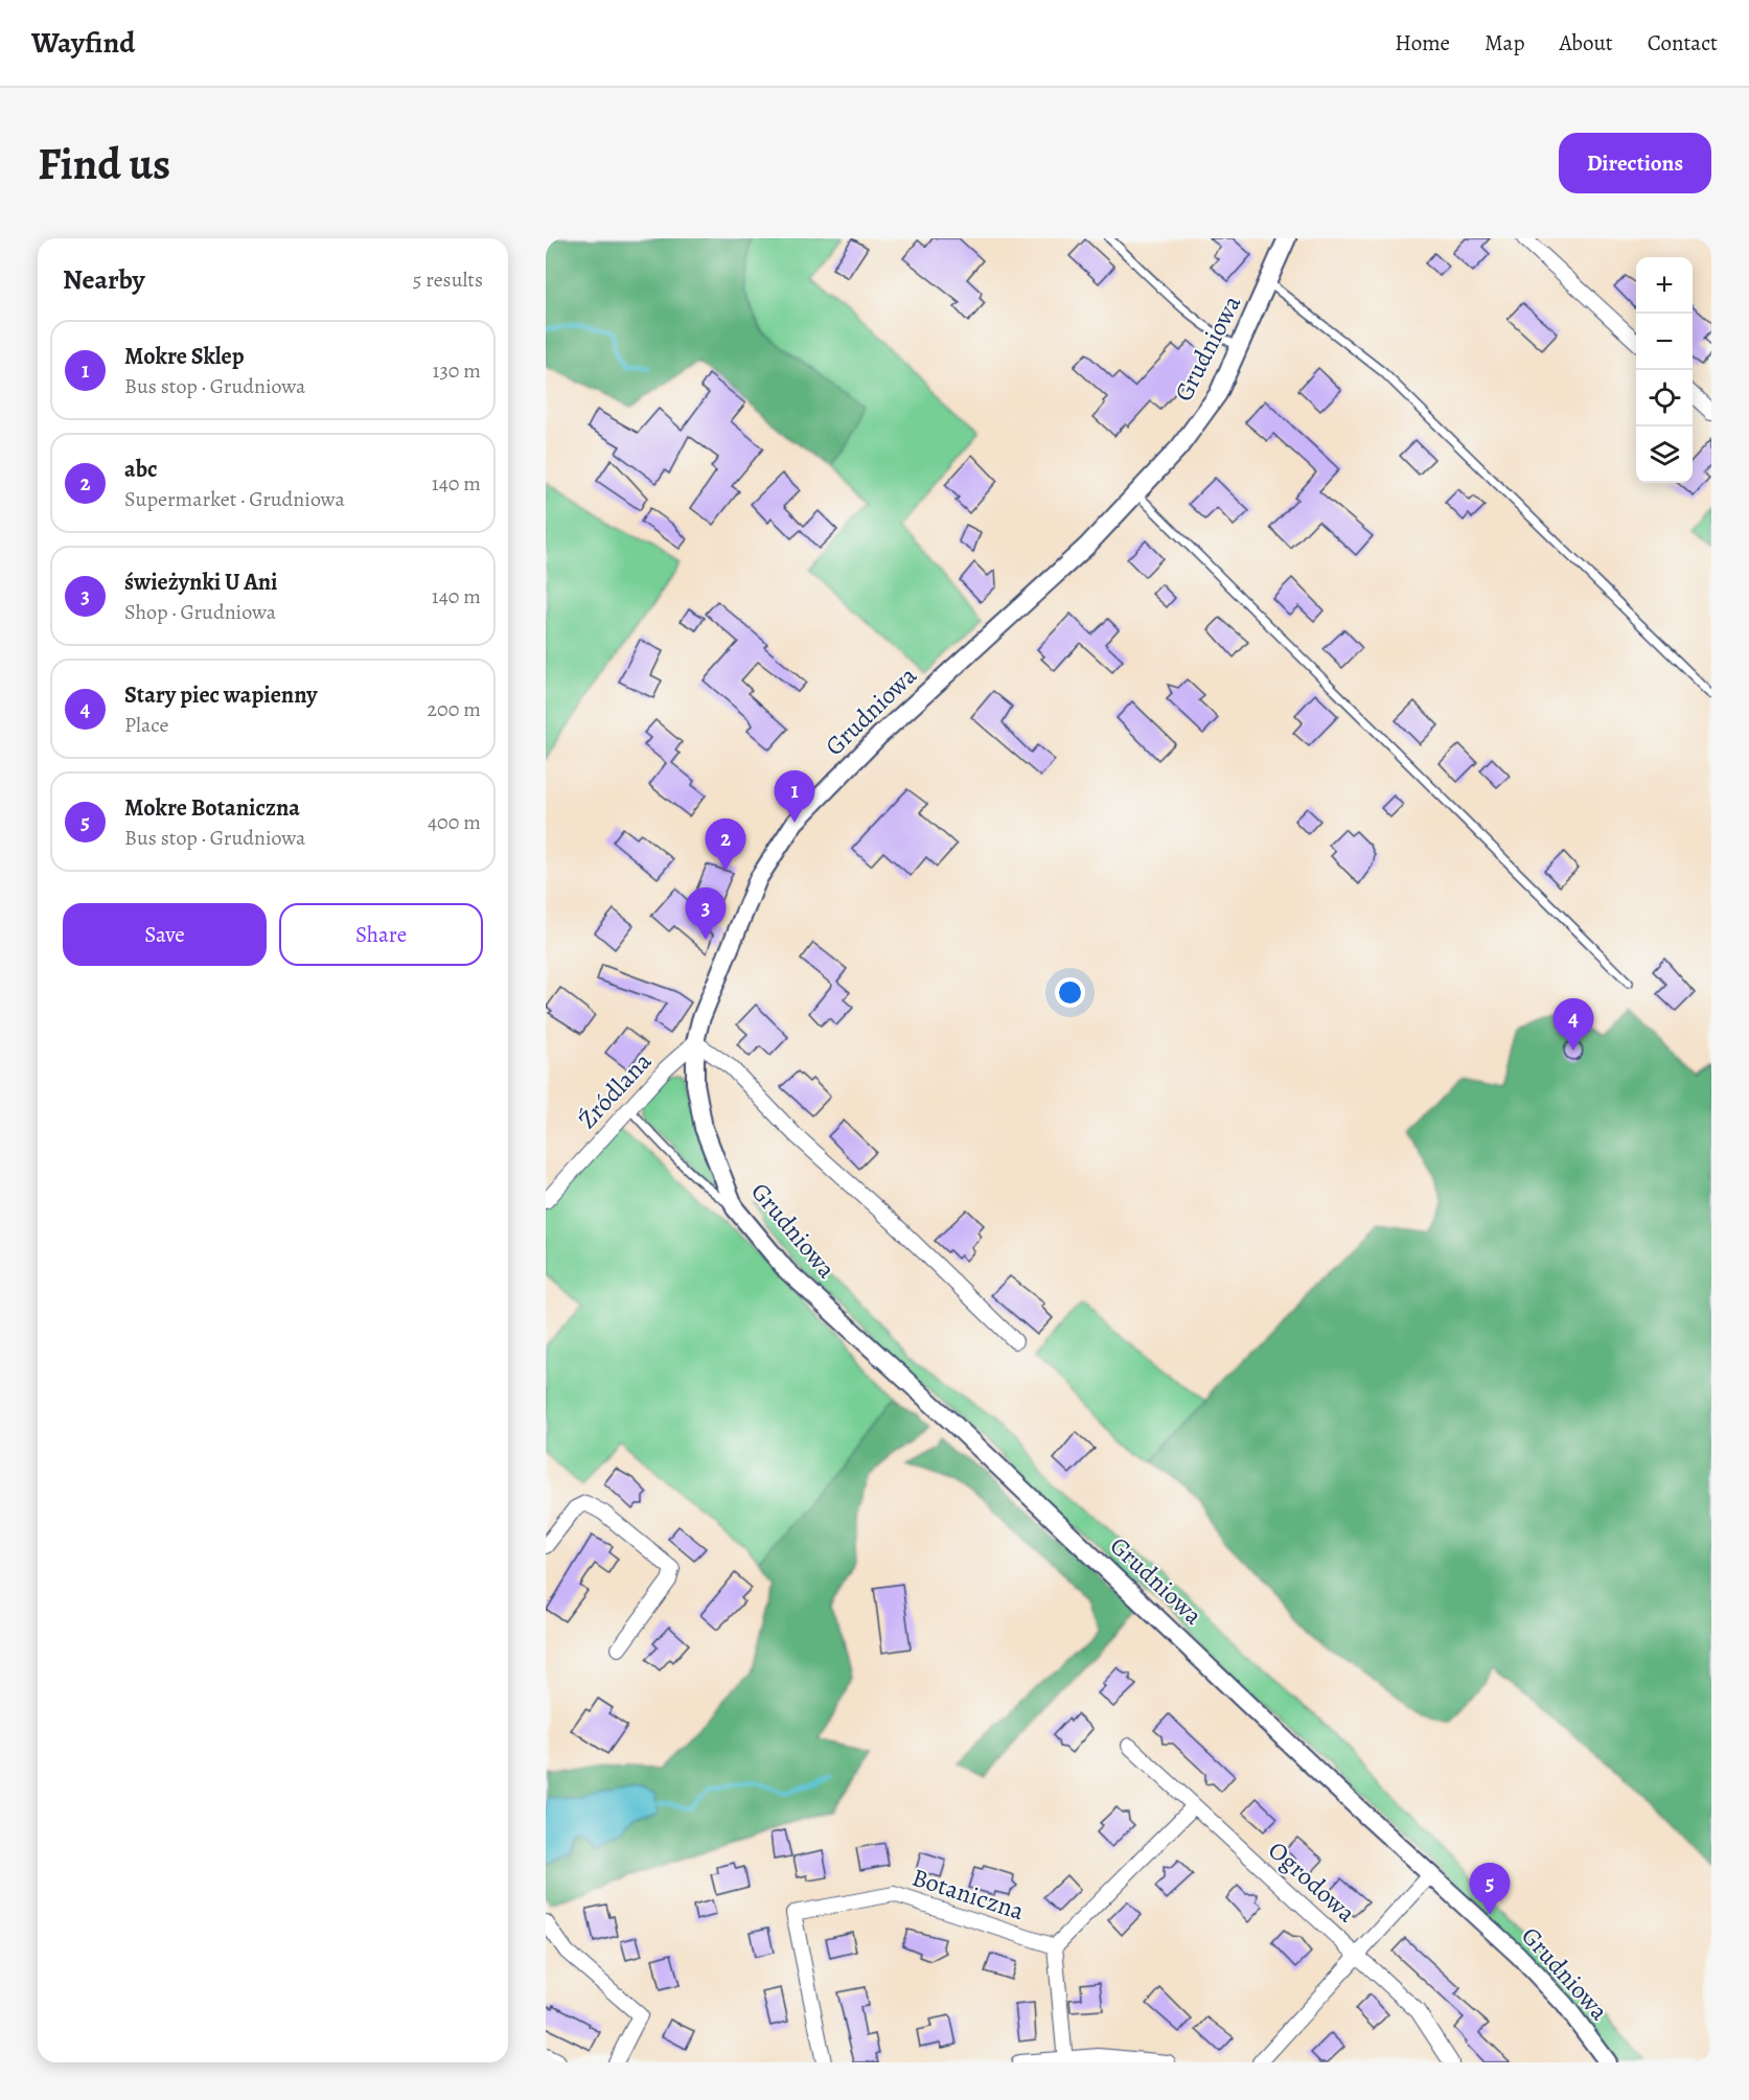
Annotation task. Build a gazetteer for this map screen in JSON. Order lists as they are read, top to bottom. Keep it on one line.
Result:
{"streets":{"street":["Grudniowa","Źródlana","Ogrodowa","Botaniczna"]},"crossings":[["Grudniowa","Źródlana"]],"page":{"header":"Wayfind","nav":["Home","Map","About","Contact"],"buttons":["Directions",["Save","Share"]],"title":"Find us","heading":["Nearby","5 results"],"map_buttons":["+","−"],"list":[{"mark":"1","name":"Mokre Sklep","note":"Bus stop · Grudniowa","value":"130 m"},{"mark":"2","name":"abc","note":"Supermarket · Grudniowa","value":"140 m"},{"mark":"3","name":"świeżynki U Ani","note":"Shop · Grudniowa","value":"140 m"},{"mark":"4","name":"Stary piec wapienny","note":"Place","value":"200 m"},{"mark":"5","name":"Mokre Botaniczna","note":"Bus stop · Grudniowa","value":"400 m"}],"pins":["1","2","3","4","5"]}}
